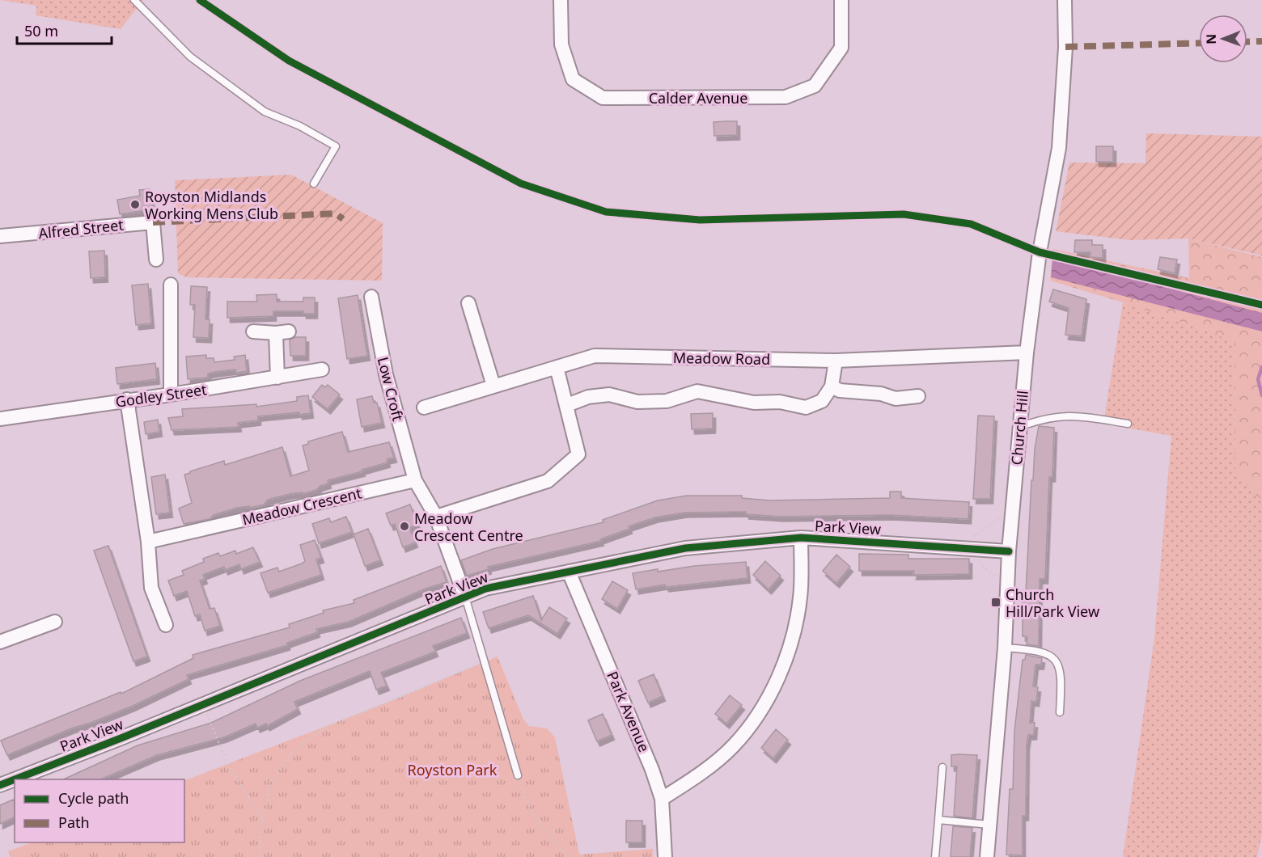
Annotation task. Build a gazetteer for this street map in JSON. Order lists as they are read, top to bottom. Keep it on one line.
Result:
{"streets":{"street":["Calder Avenue","Alfred Street","Meadow Road","Low Croft","Godley Street","Church Hill","Meadow Crescent","Park View","Park Avenue"]},"crossings":[["Meadow Road","Church Hill"],["Low Croft","Meadow Crescent"],["Church Hill","Park View"],["Park View","Park Avenue"]],"parks":["Royston Park"],"places":{"other":["Royston Midlands Working Mens Club","Meadow Crescent Centre"],"transit":["Church Hill/Park View"]},"legend":["Cycle path","Path"],"scale_bar":"50 m","north":"left"}
